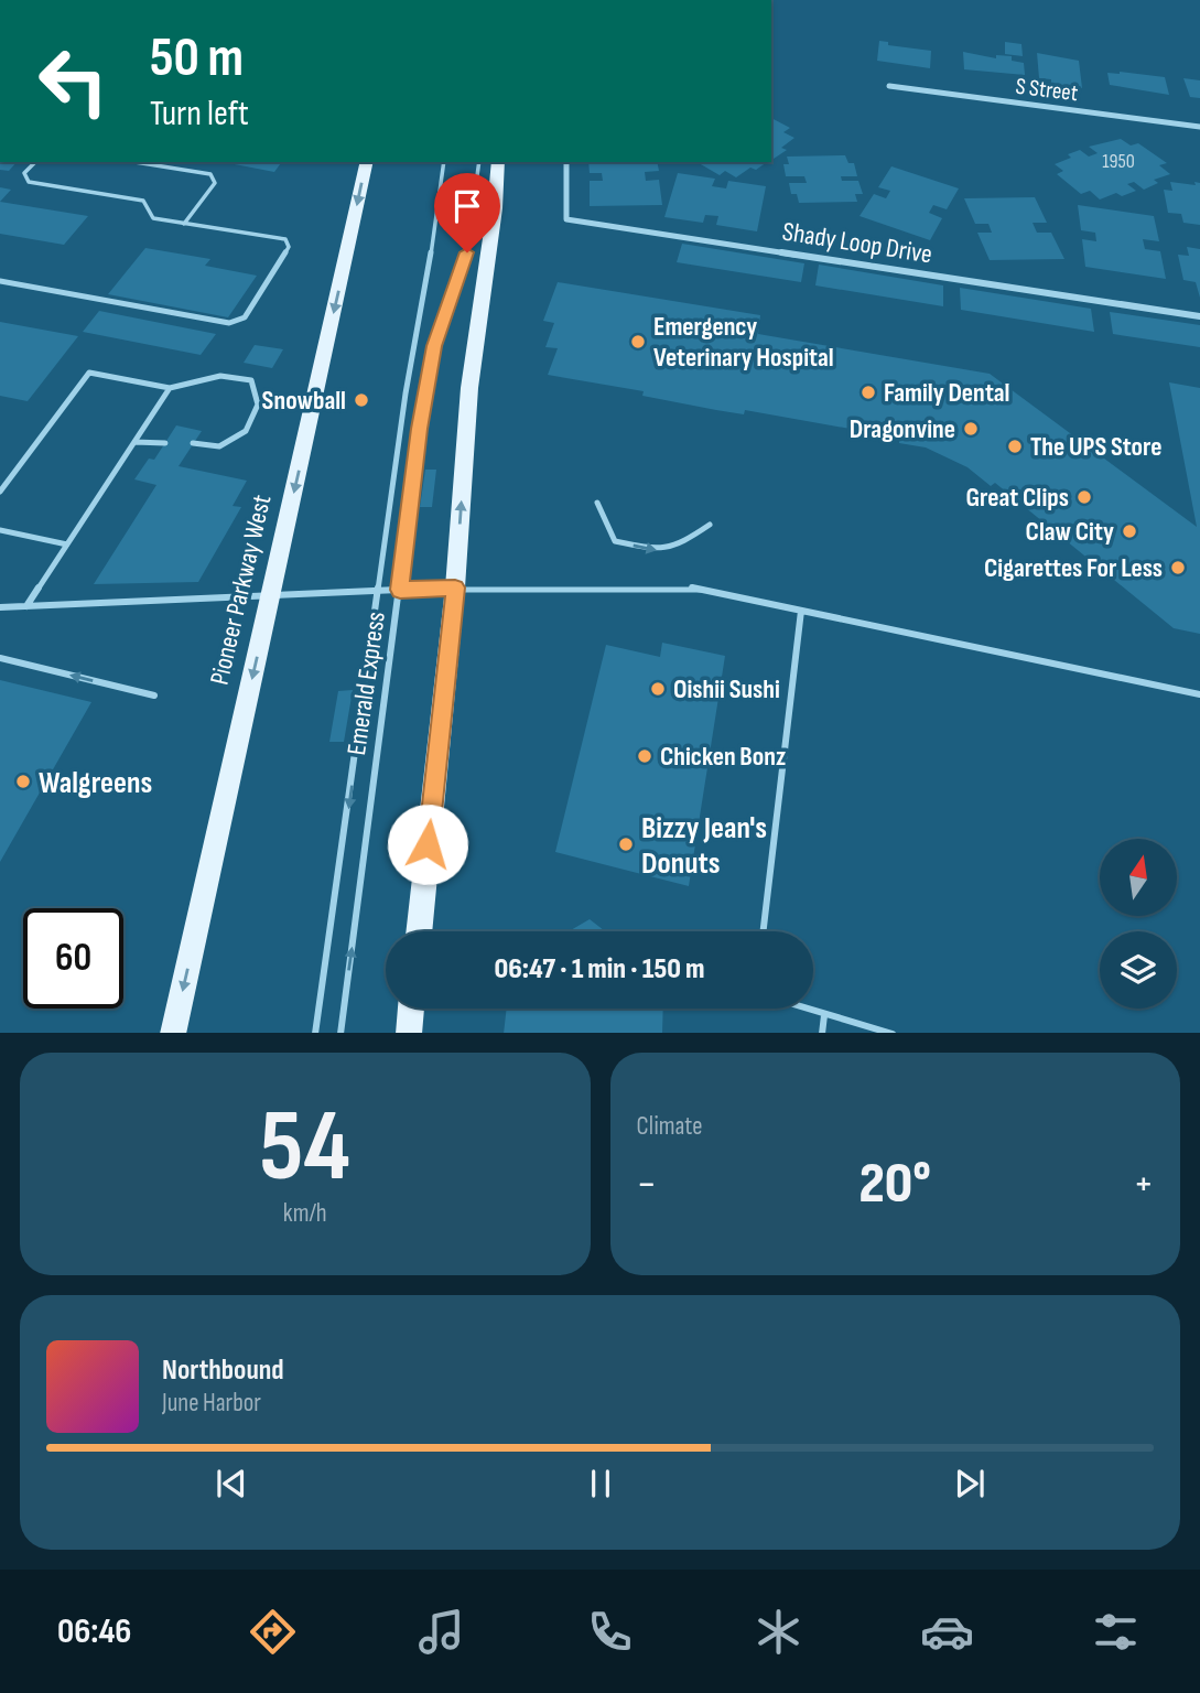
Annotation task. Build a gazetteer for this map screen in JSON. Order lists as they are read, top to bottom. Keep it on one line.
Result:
{"streets":{"main road":["Pioneer Parkway West"],"street":["S Street","Shady Loop Drive"],"lane":["Emerald Express"]},"places":["Emergency Veterinary Hospital","Family Dental","Snowball","Dragonvine","The UPS Store","Great Clips","Claw City","Cigarettes For Less","Oishii Sushi","Chicken Bonz","Walgreens","Bizzy Jean's Donuts"],"house_numbers":["1950"],"north":"top","page":{"turn":["50 m","Turn left"],"limit":"60","trip":"06:47 · 1 min · 150 m","tile":[["54","km/h"],"Climate"],"heat":["−","20°","+"],"song":["Northbound","June Harbor"],"tabs":"06:46"}}
